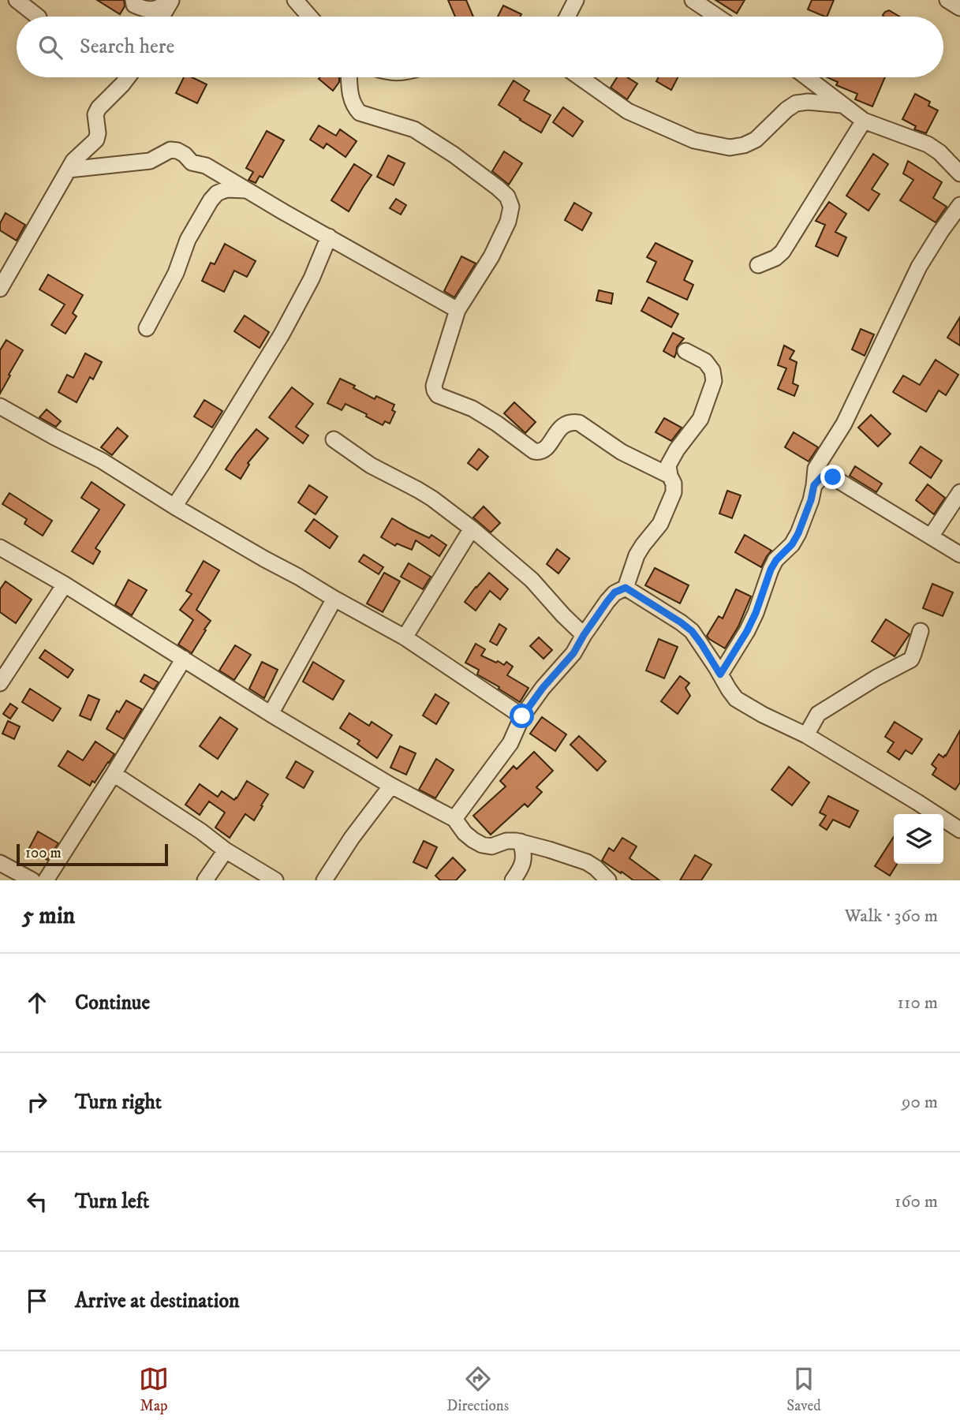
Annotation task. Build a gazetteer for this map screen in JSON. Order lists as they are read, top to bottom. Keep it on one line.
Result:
{"scale_bar":"100 m","page":{"search":"Search here","scale":"100 m","heading":["5 min","Walk · 360 m"],"list":[["Continue","110 m"],["Turn right","90 m"],["Turn left","160 m"],"Arrive at destination"],"nav":["Map","Directions","Saved"]}}
